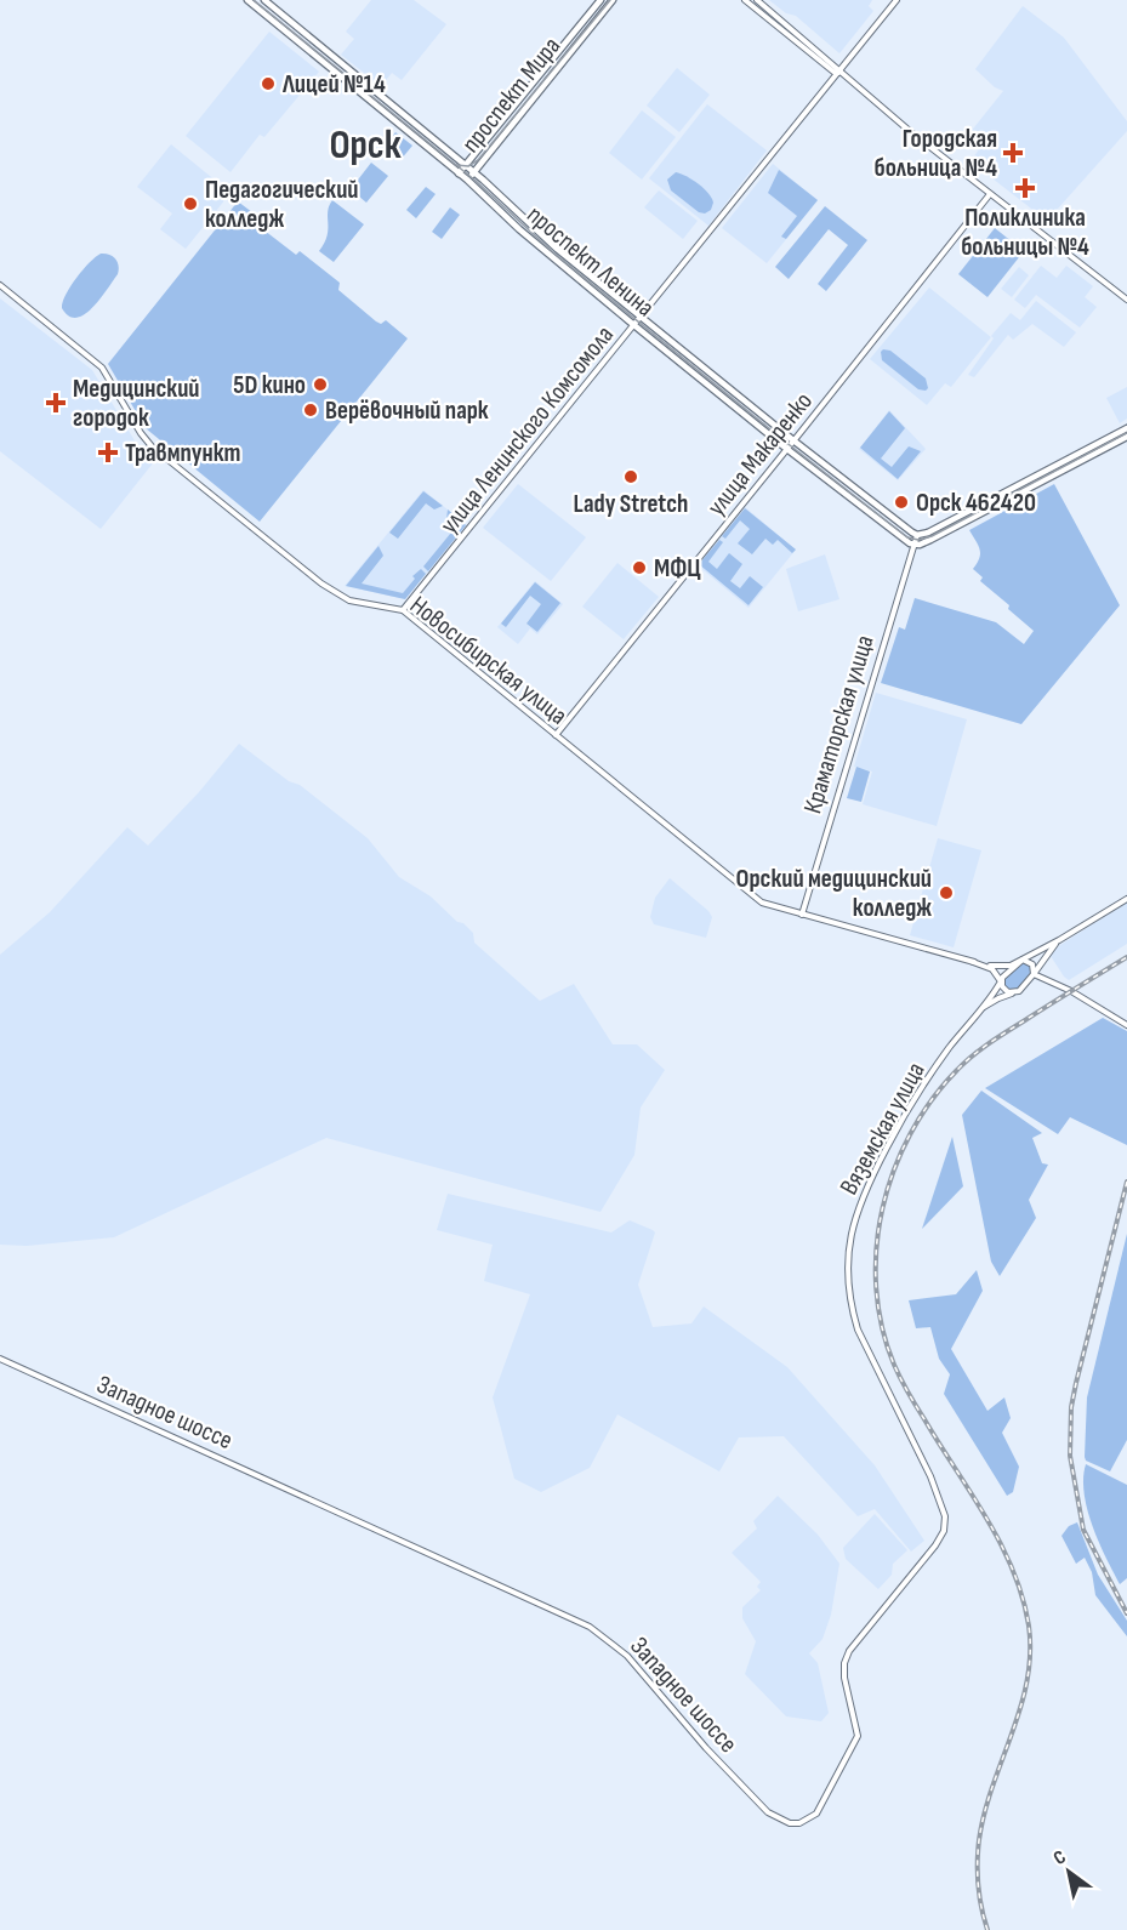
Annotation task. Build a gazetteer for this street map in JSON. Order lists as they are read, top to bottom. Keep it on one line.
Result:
{"streets":{"main road":["проспект Мира","проспект Ленина","улица Ленинского Комсомола","улица Макаренко","Новосибирская улица","Краматорская улица","Вяземская улица","Западное шоссе"]},"crossings":[["проспект Мира","проспект Ленина"],["проспект Ленина","улица Ленинского Комсомола"],["проспект Ленина","улица Макаренко"],["проспект Ленина","Краматорская улица"],["улица Ленинского Комсомола","Новосибирская улица"],["улица Макаренко","Новосибирская улица"],["Новосибирская улица","Краматорская улица"],["Вяземская улица","Западное шоссе"]],"districts":["Орск"],"places":{"other":["Лицей №14","Педагогический колледж","5D кино","Верёвочный парк","Lady Stretch","Орск 462420","МФЦ","Орский медицинский колледж"],"health":["Городская больница №4","Поликлиника больницы №4","Медицинский городок","Травмпункт"]},"north":"top left"}
